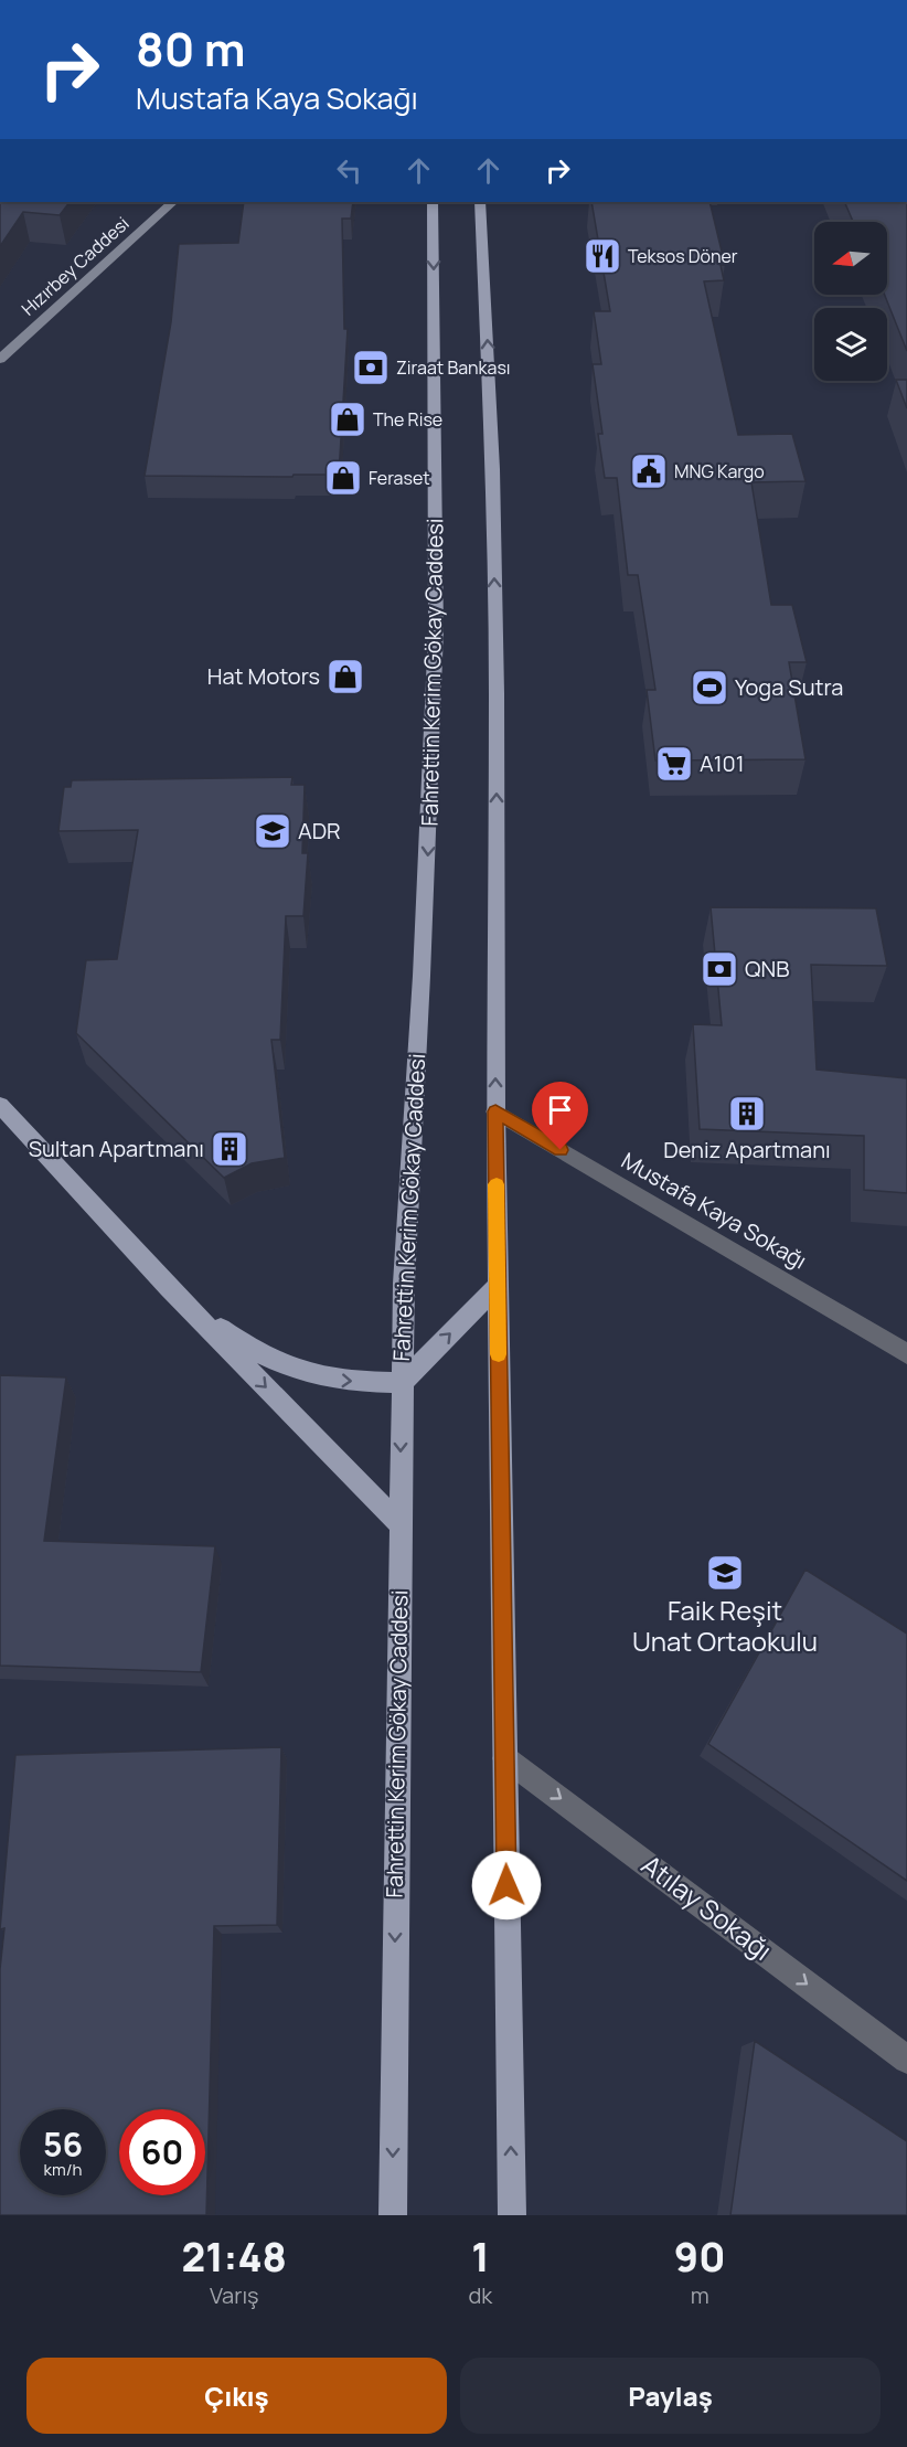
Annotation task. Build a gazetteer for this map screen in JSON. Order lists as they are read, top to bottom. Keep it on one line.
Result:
{"streets":{"main road":["Fahrettin Kerim Gökay Caddesi"],"street":["Hızırbey Caddesi","Mustafa Kaya Sokağı","Atılay Sokağı"]},"one_way":["Atılay Sokağı"],"places":{"restaurant":["Teksos Döner"],"bank":["Ziraat Bankası","QNB"],"shop":["The Rise","Feraset","Hat Motors"],"public building":["MNG Kargo"],"sports":["Yoga Sutra"],"supermarket":["A101"],"school or university":["ADR","Faik Reşit Unat Ortaokulu"],"building":["Deniz Apartmanı","Sultan Apartmanı"]},"north":"left","page":{"turn":["80 m","Mustafa Kaya Sokağı"],"speed":"56 km/h","limit":"60","eta":["21:48","Varış","1","dk","90","m"],"buttons":["Çıkış","Paylaş"]}}
